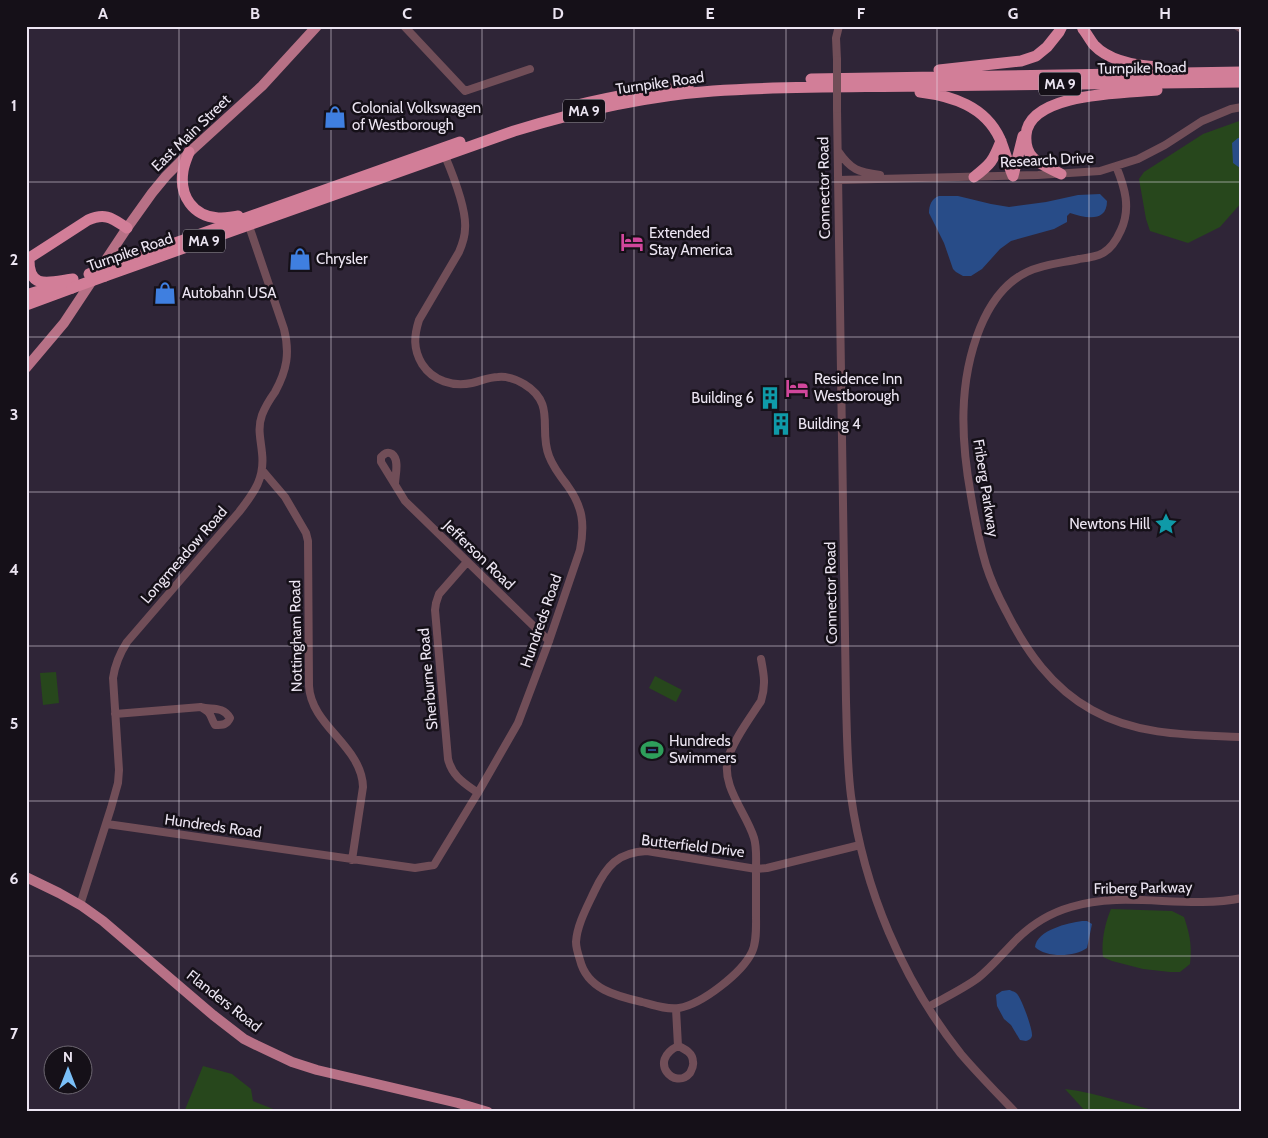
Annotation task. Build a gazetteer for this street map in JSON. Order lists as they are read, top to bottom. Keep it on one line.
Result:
{"streets":{"highway":["Turnpike Road","MA 9"],"main road":["East Main Street","Flanders Road"],"street":["Research Drive","Connector Road","Friberg Parkway","Longmeadow Road","Jefferson Road","Hundreds Road","Nottingham Road","Sherburne Road","Butterfield Drive"]},"crossings":[["Turnpike Road","Longmeadow Road"],["Turnpike Road","Hundreds Road"],["Research Drive","Connector Road"],["Research Drive","Friberg Parkway"],["Connector Road","Friberg Parkway"],["Connector Road","Butterfield Drive"],["Longmeadow Road","Hundreds Road"],["Longmeadow Road","Nottingham Road"],["Longmeadow Road","Flanders Road"],["Jefferson Road","Hundreds Road"],["Jefferson Road","Sherburne Road"],["Hundreds Road","Nottingham Road"],["Hundreds Road","Sherburne Road"]],"places":{"shop":["Colonial Volkswagen of Westborough","Chrysler","Autobahn USA"],"hotel":["Extended Stay America","Residence Inn Westborough"],"building":["Building 6","Building 4"],"place":["Newtons Hill"],"sports":["Hundreds Swimmers"]},"north":"top","grid":{"columns":["A","B","C","D","E","F","G","H"],"rows":["1","2","3","4","5","6","7"]}}
